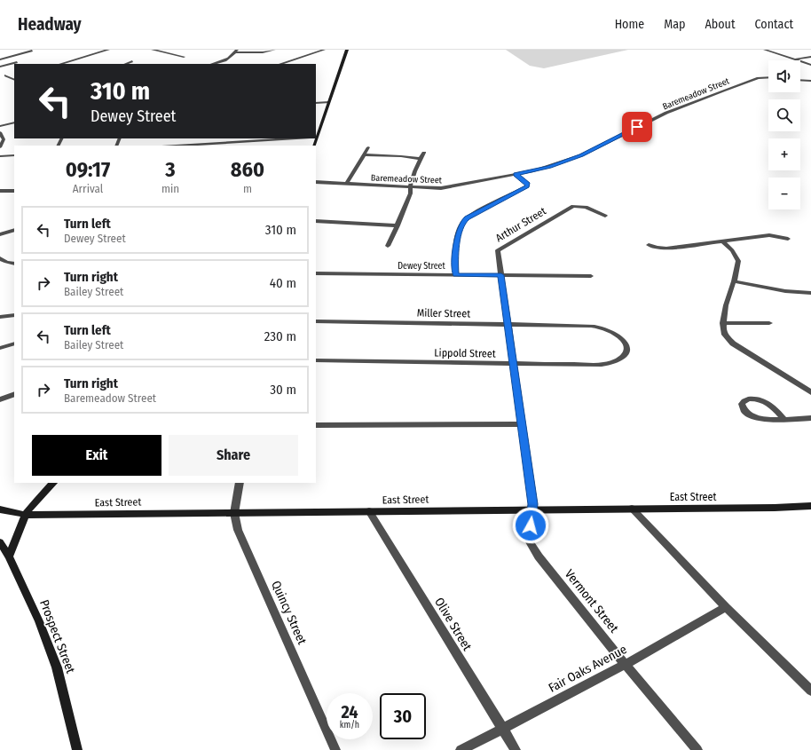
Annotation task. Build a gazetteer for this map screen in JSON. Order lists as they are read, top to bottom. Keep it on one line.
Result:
{"streets":{"street":["Baremeadow Street","Arthur Street","Dewey Street","Miller Street","Lippold Street","East Street","Vermont Street","Quincy Street","Olive Street","Prospect Street","Fair Oaks Avenue"]},"crossings":[["Arthur Street","Dewey Street"],["Arthur Street","Miller Street"],["Arthur Street","Lippold Street"],["Arthur Street","East Street"],["Arthur Street","Vermont Street"],["Miller Street","Lippold Street"],["East Street","Vermont Street"],["East Street","Quincy Street"],["East Street","Olive Street"],["Vermont Street","Fair Oaks Avenue"],["Olive Street","Fair Oaks Avenue"]],"page":{"header":"Headway","nav":["Home","Map","About","Contact"],"map_buttons":["+","−"],"turn":["310 m","Dewey Street"],"eta":["09:17","Arrival","3","min","860","m"],"list":[{"name":"Turn left","note":"Dewey Street","value":"310 m"},{"name":"Turn right","note":"Bailey Street","value":"40 m"},{"name":"Turn left","note":"Bailey Street","value":"230 m"},{"name":"Turn right","note":"Baremeadow Street","value":"30 m"}],"buttons":["Exit","Share"],"speed":"24 km/h","limit":"30"}}
